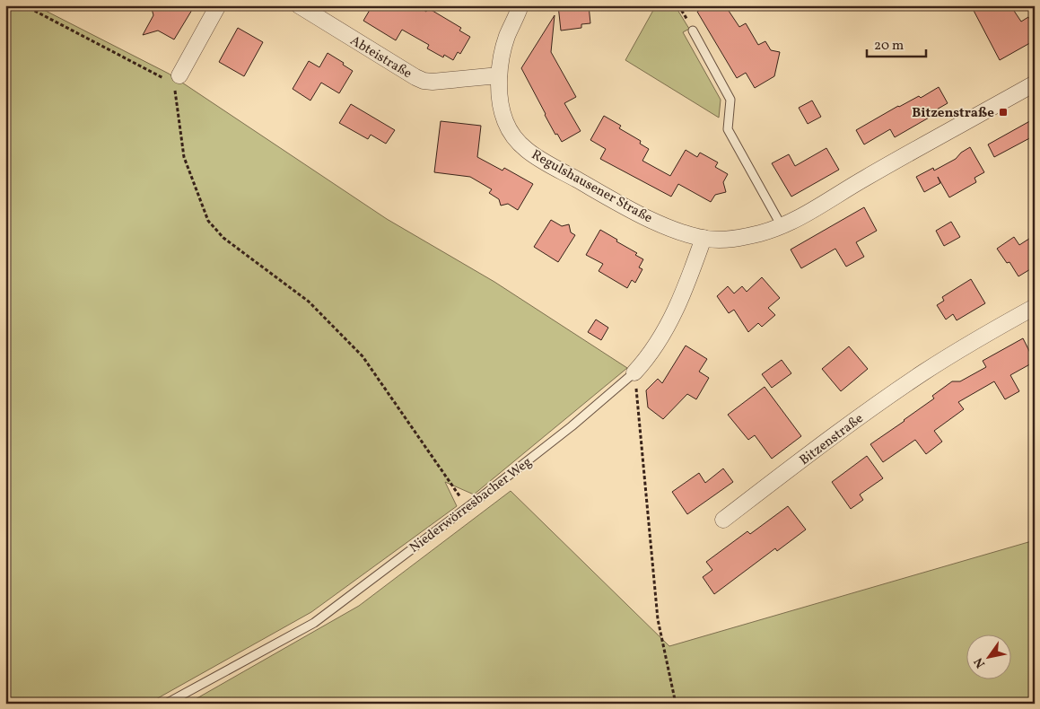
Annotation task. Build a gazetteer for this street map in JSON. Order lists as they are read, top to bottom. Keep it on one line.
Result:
{"streets":{"street":["Abteistraße","Regulshausener Straße","Bitzenstraße","Niederwörresbacher Weg"]},"crossings":[["Abteistraße","Regulshausener Straße"],["Regulshausener Straße","Niederwörresbacher Weg"]],"places":{"transit":["Bitzenstraße"]},"scale_bar":"20 m","north":"bottom left"}
